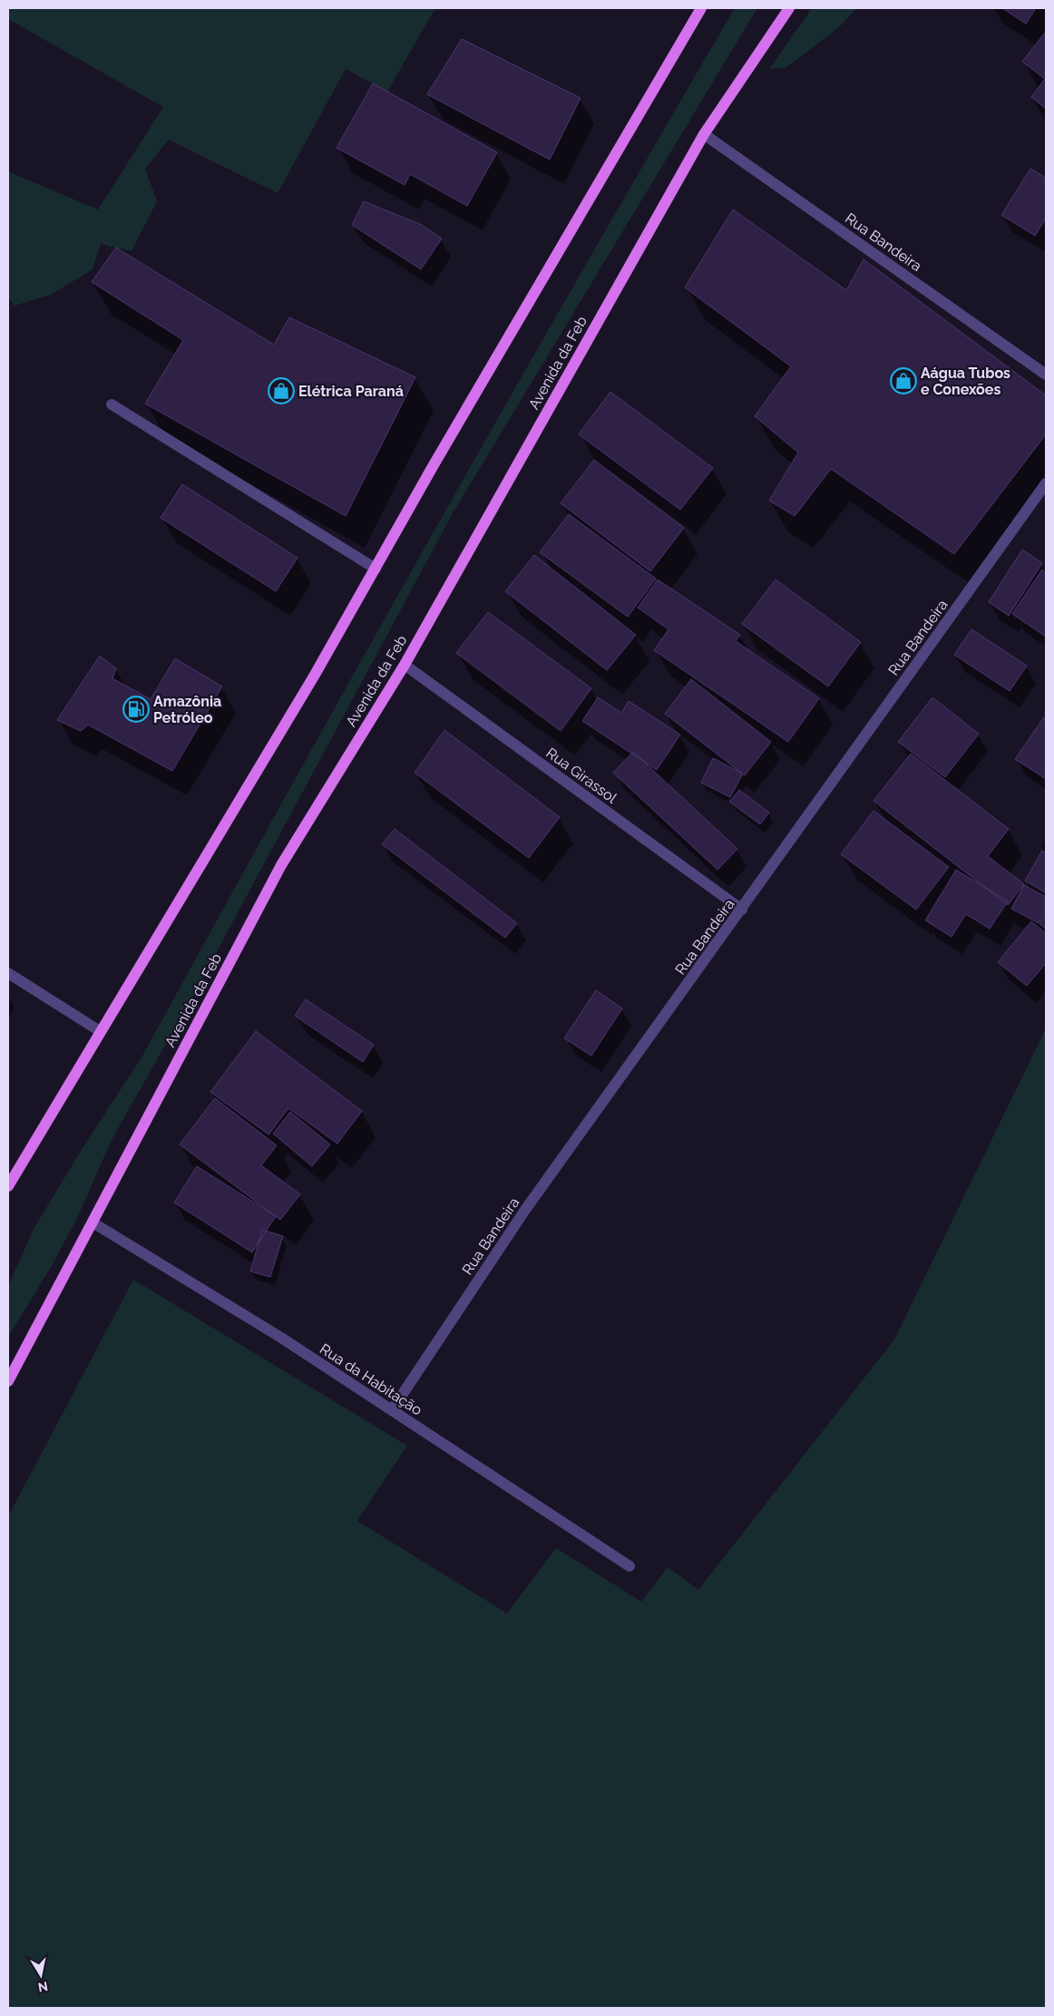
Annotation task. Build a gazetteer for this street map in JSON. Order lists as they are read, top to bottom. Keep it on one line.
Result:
{"streets":{"main road":["Avenida da Feb"],"street":["Rua Bandeira","Rua Girassol","Rua da Habitação"]},"crossings":[["Rua Bandeira","Avenida da Feb"],["Rua Bandeira","Rua Girassol"],["Rua Bandeira","Rua da Habitação"],["Avenida da Feb","Rua Girassol"],["Avenida da Feb","Rua da Habitação"]],"places":{"shop":["Aágua Tubos e Conexões","Elétrica Paraná"],"fuel station":["Amazônia Petróleo"]},"north":"bottom"}
